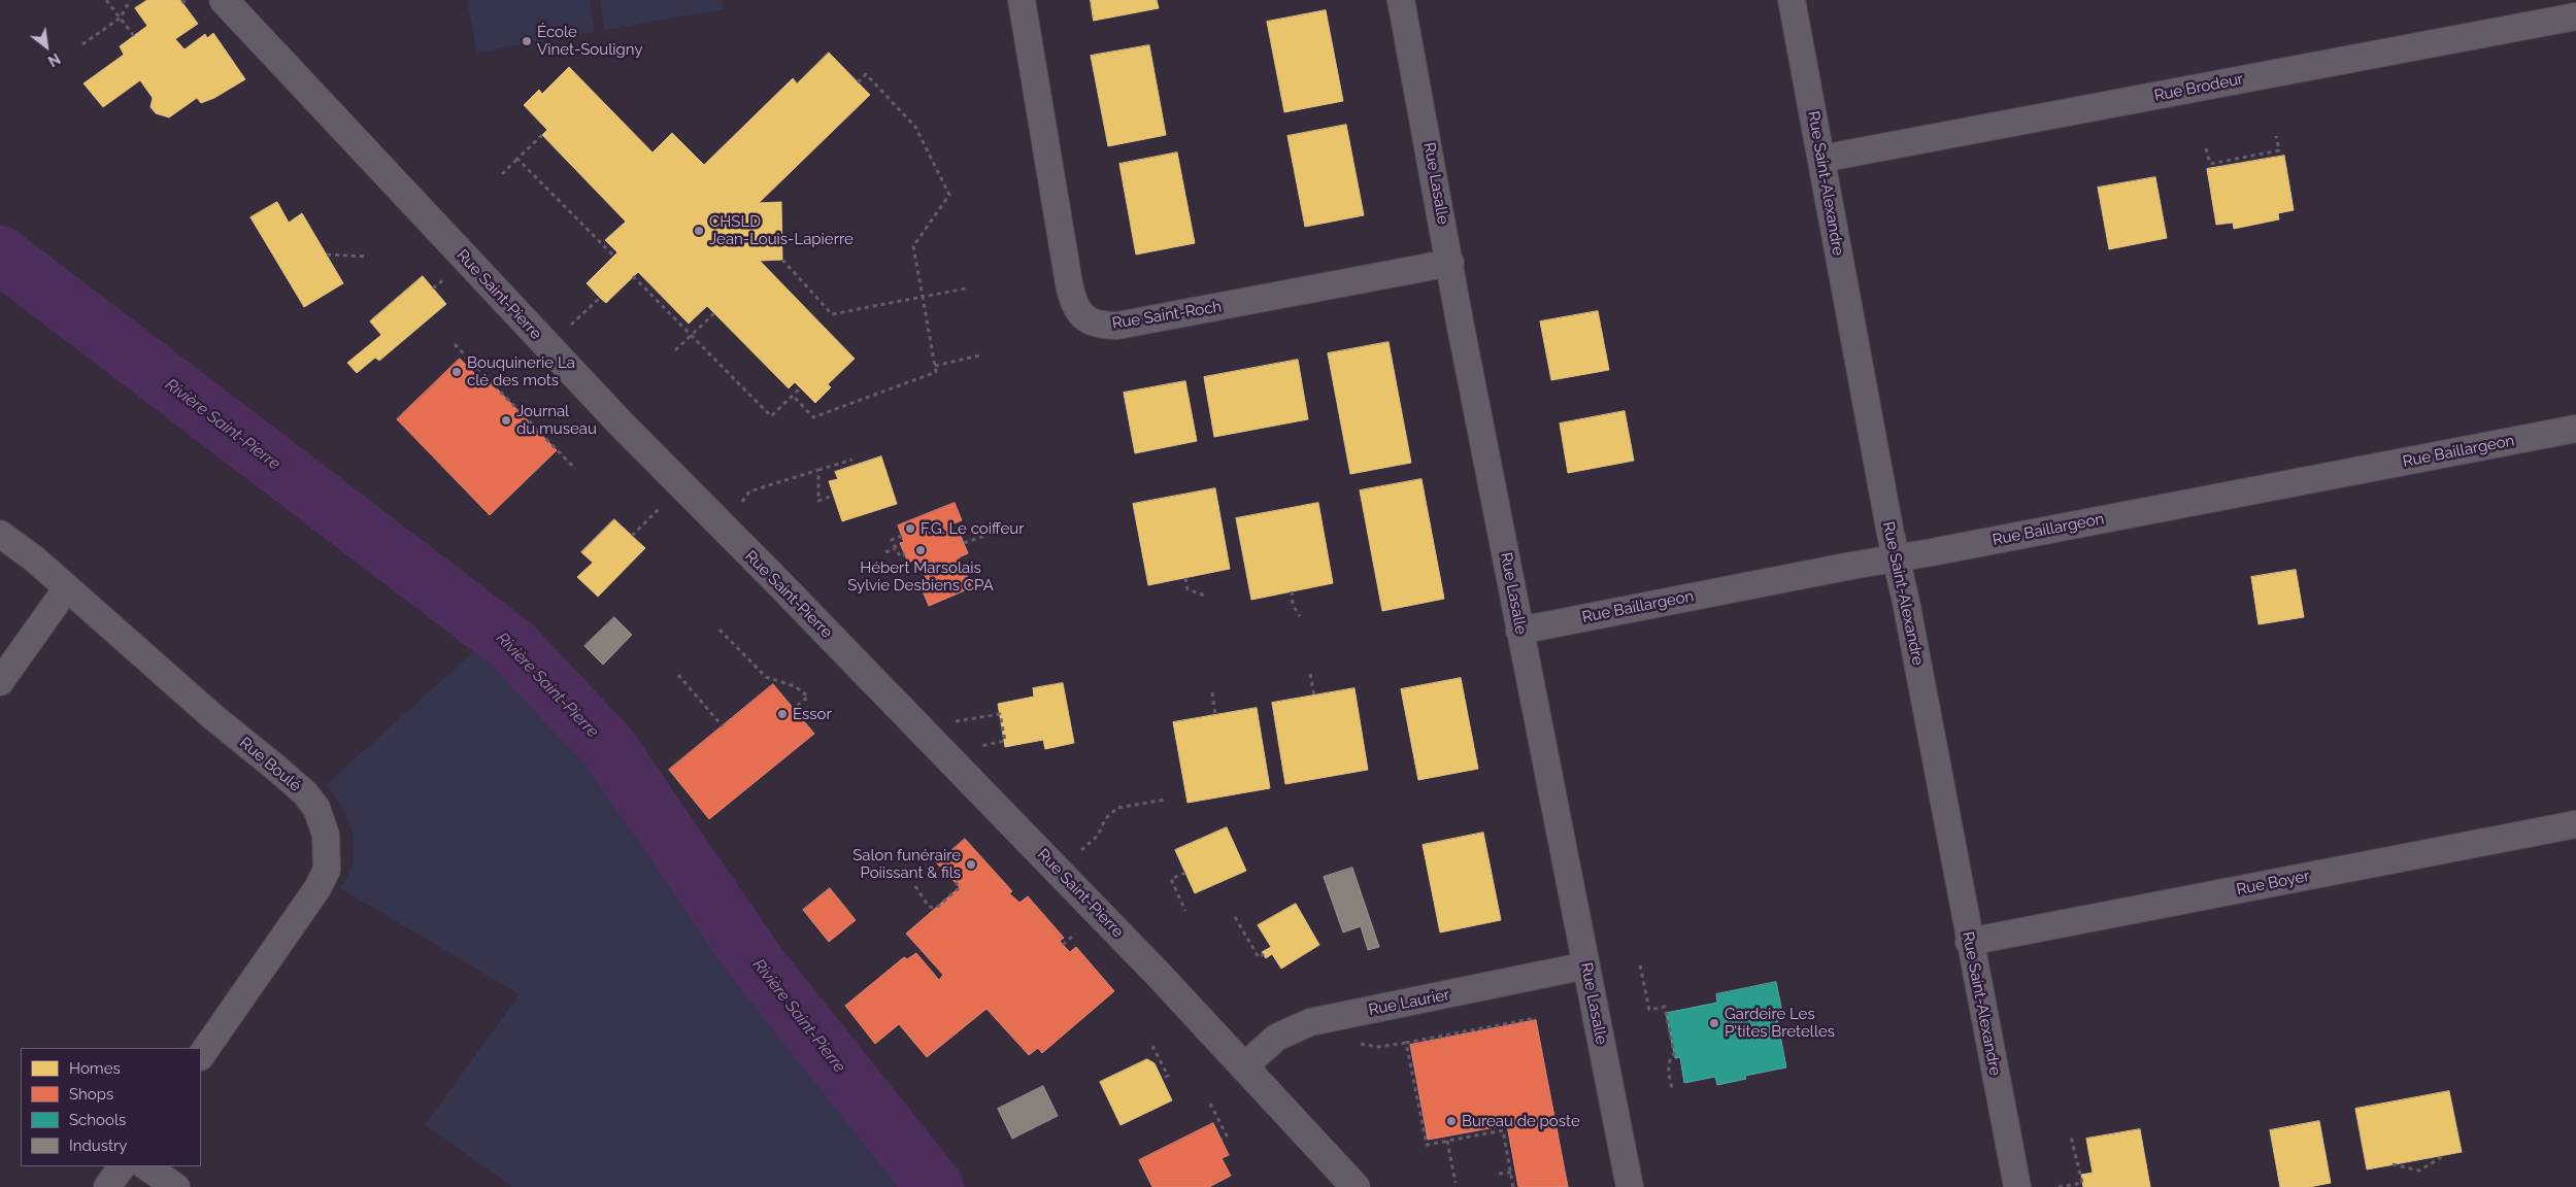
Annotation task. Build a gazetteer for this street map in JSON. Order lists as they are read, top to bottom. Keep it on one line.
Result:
{"streets":{"main road":["Rue Saint-Pierre"],"street":["Rue Brodeur","Rue Lasalle","Rue Saint-Alexandre","Rue Saint-Roch","Rue Baillargeon","Rue Boulé","Rue Boyer","Rue Laurier"]},"crossings":[["Rue Brodeur","Rue Saint-Alexandre"],["Rue Lasalle","Rue Saint-Roch"],["Rue Lasalle","Rue Baillargeon"],["Rue Lasalle","Rue Laurier"],["Rue Saint-Alexandre","Rue Baillargeon"],["Rue Saint-Alexandre","Rue Boyer"],["Rue Saint-Pierre","Rue Laurier"]],"water":["Rivière Saint-Pierre"],"places":["École Vinet-Souligny","CHSLD Jean-Louis-Lapierre","Bouquinerie La clé des mots","Journal du museau","F.G. Le coiffeur","Hébert Marsolais Sylvie Desbiens CPA","Essor","Salon funéraire Poiissant & fils","Gardeire Les P'tites Bretelles","Bureau de poste"],"legend":["Homes","Shops","Schools","Industry"],"north":"bottom right"}
